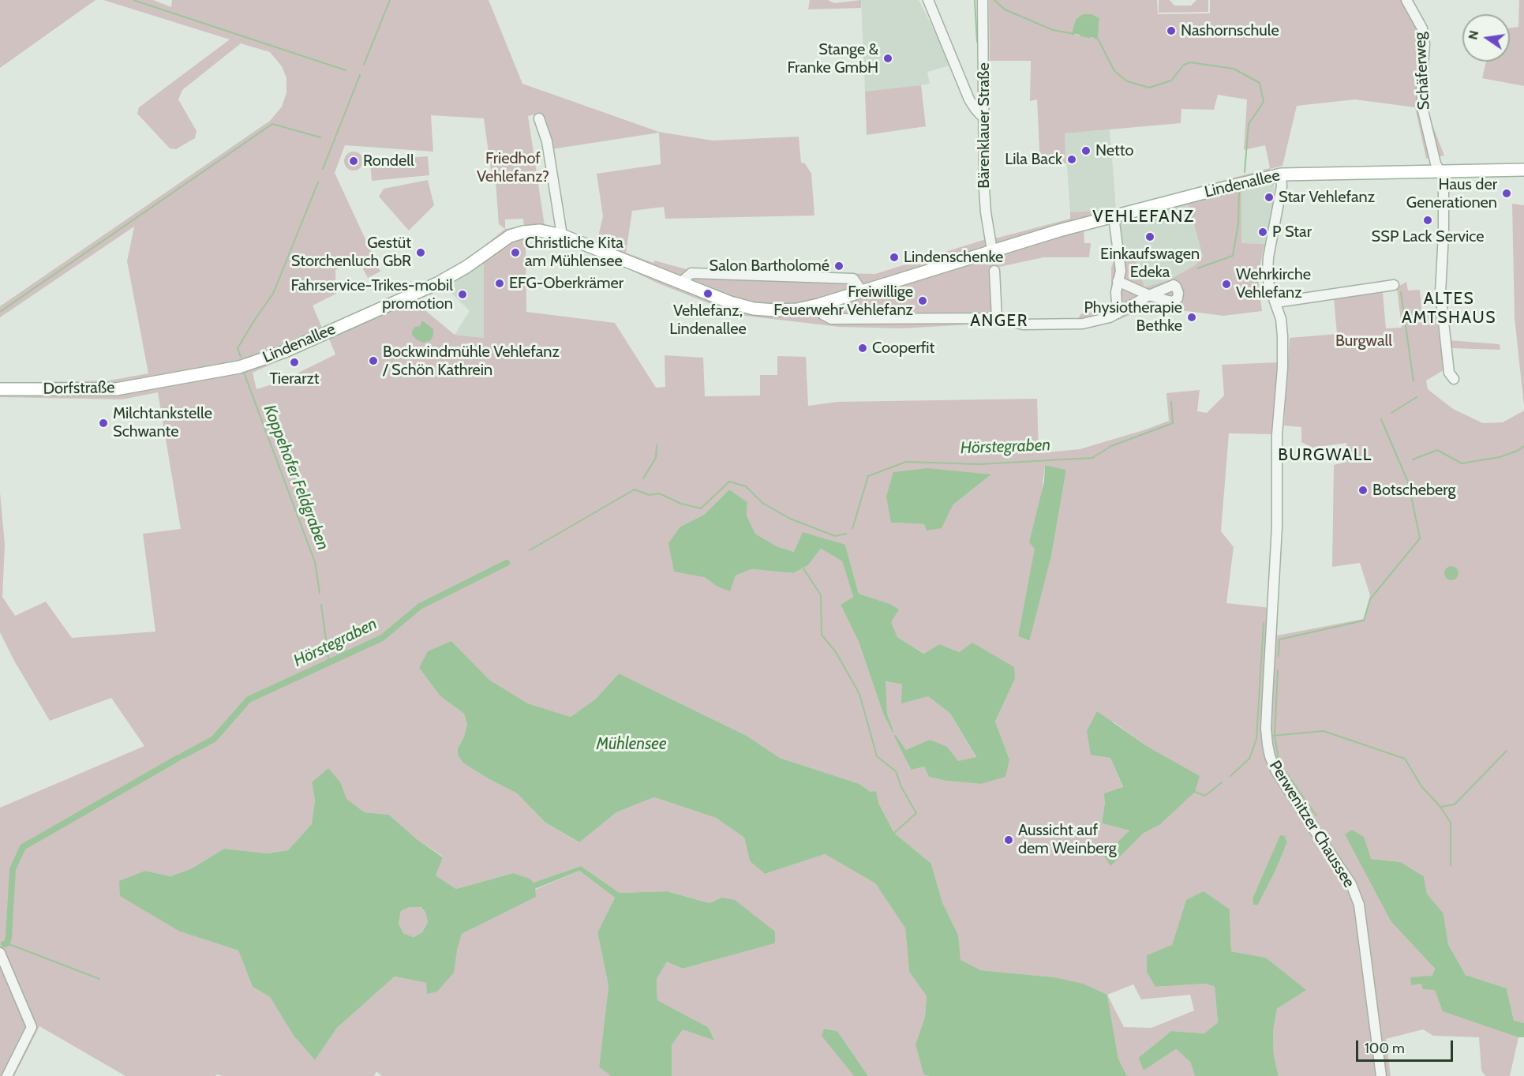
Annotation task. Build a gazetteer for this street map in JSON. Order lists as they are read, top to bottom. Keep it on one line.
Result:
{"streets":{"main road":["Lindenallee","Dorfstraße"],"street":["Schäferweg","Bärenklauer Straße","Perwenitzer Chaussee"]},"crossings":[["Schäferweg","Lindenallee"],["Bärenklauer Straße","Lindenallee"],["Lindenallee","Dorfstraße"]],"districts":["VEHLEFANZ","ALTES AMTSHAUS","ANGER","BURGWALL"],"water":["Hörstegraben","Koppehofer Feldgraben","Mühlensee"],"parks":["Friedhof Vehlefanz?","Burgwall"],"places":["Nashornschule","Stange & Franke GmbH","Netto","Lila Back","Rondell","Haus der Generationen","Star Vehlefanz","SSP Lack Service","P Star","Einkaufswagen Edeka","Gestüt Storchenluch GbR","Christliche Kita am Mühlensee","Lindenschenke","Salon Bartholomé","EFG-Oberkrämer","Wehrkirche Vehlefanz","Vehlefanz, Lindenallee","Fahrservice-Trikes-mobil promotion","Freiwillige Feuerwehr Vehlefanz","Physiotherapie Bethke","Cooperfit","Bockwindmühle Vehlefanz / Schön Kathrein","Tierarzt","Milchtankstelle Schwante","Botscheberg","Aussicht auf dem Weinberg"],"scale_bar":"100 m","north":"left"}
